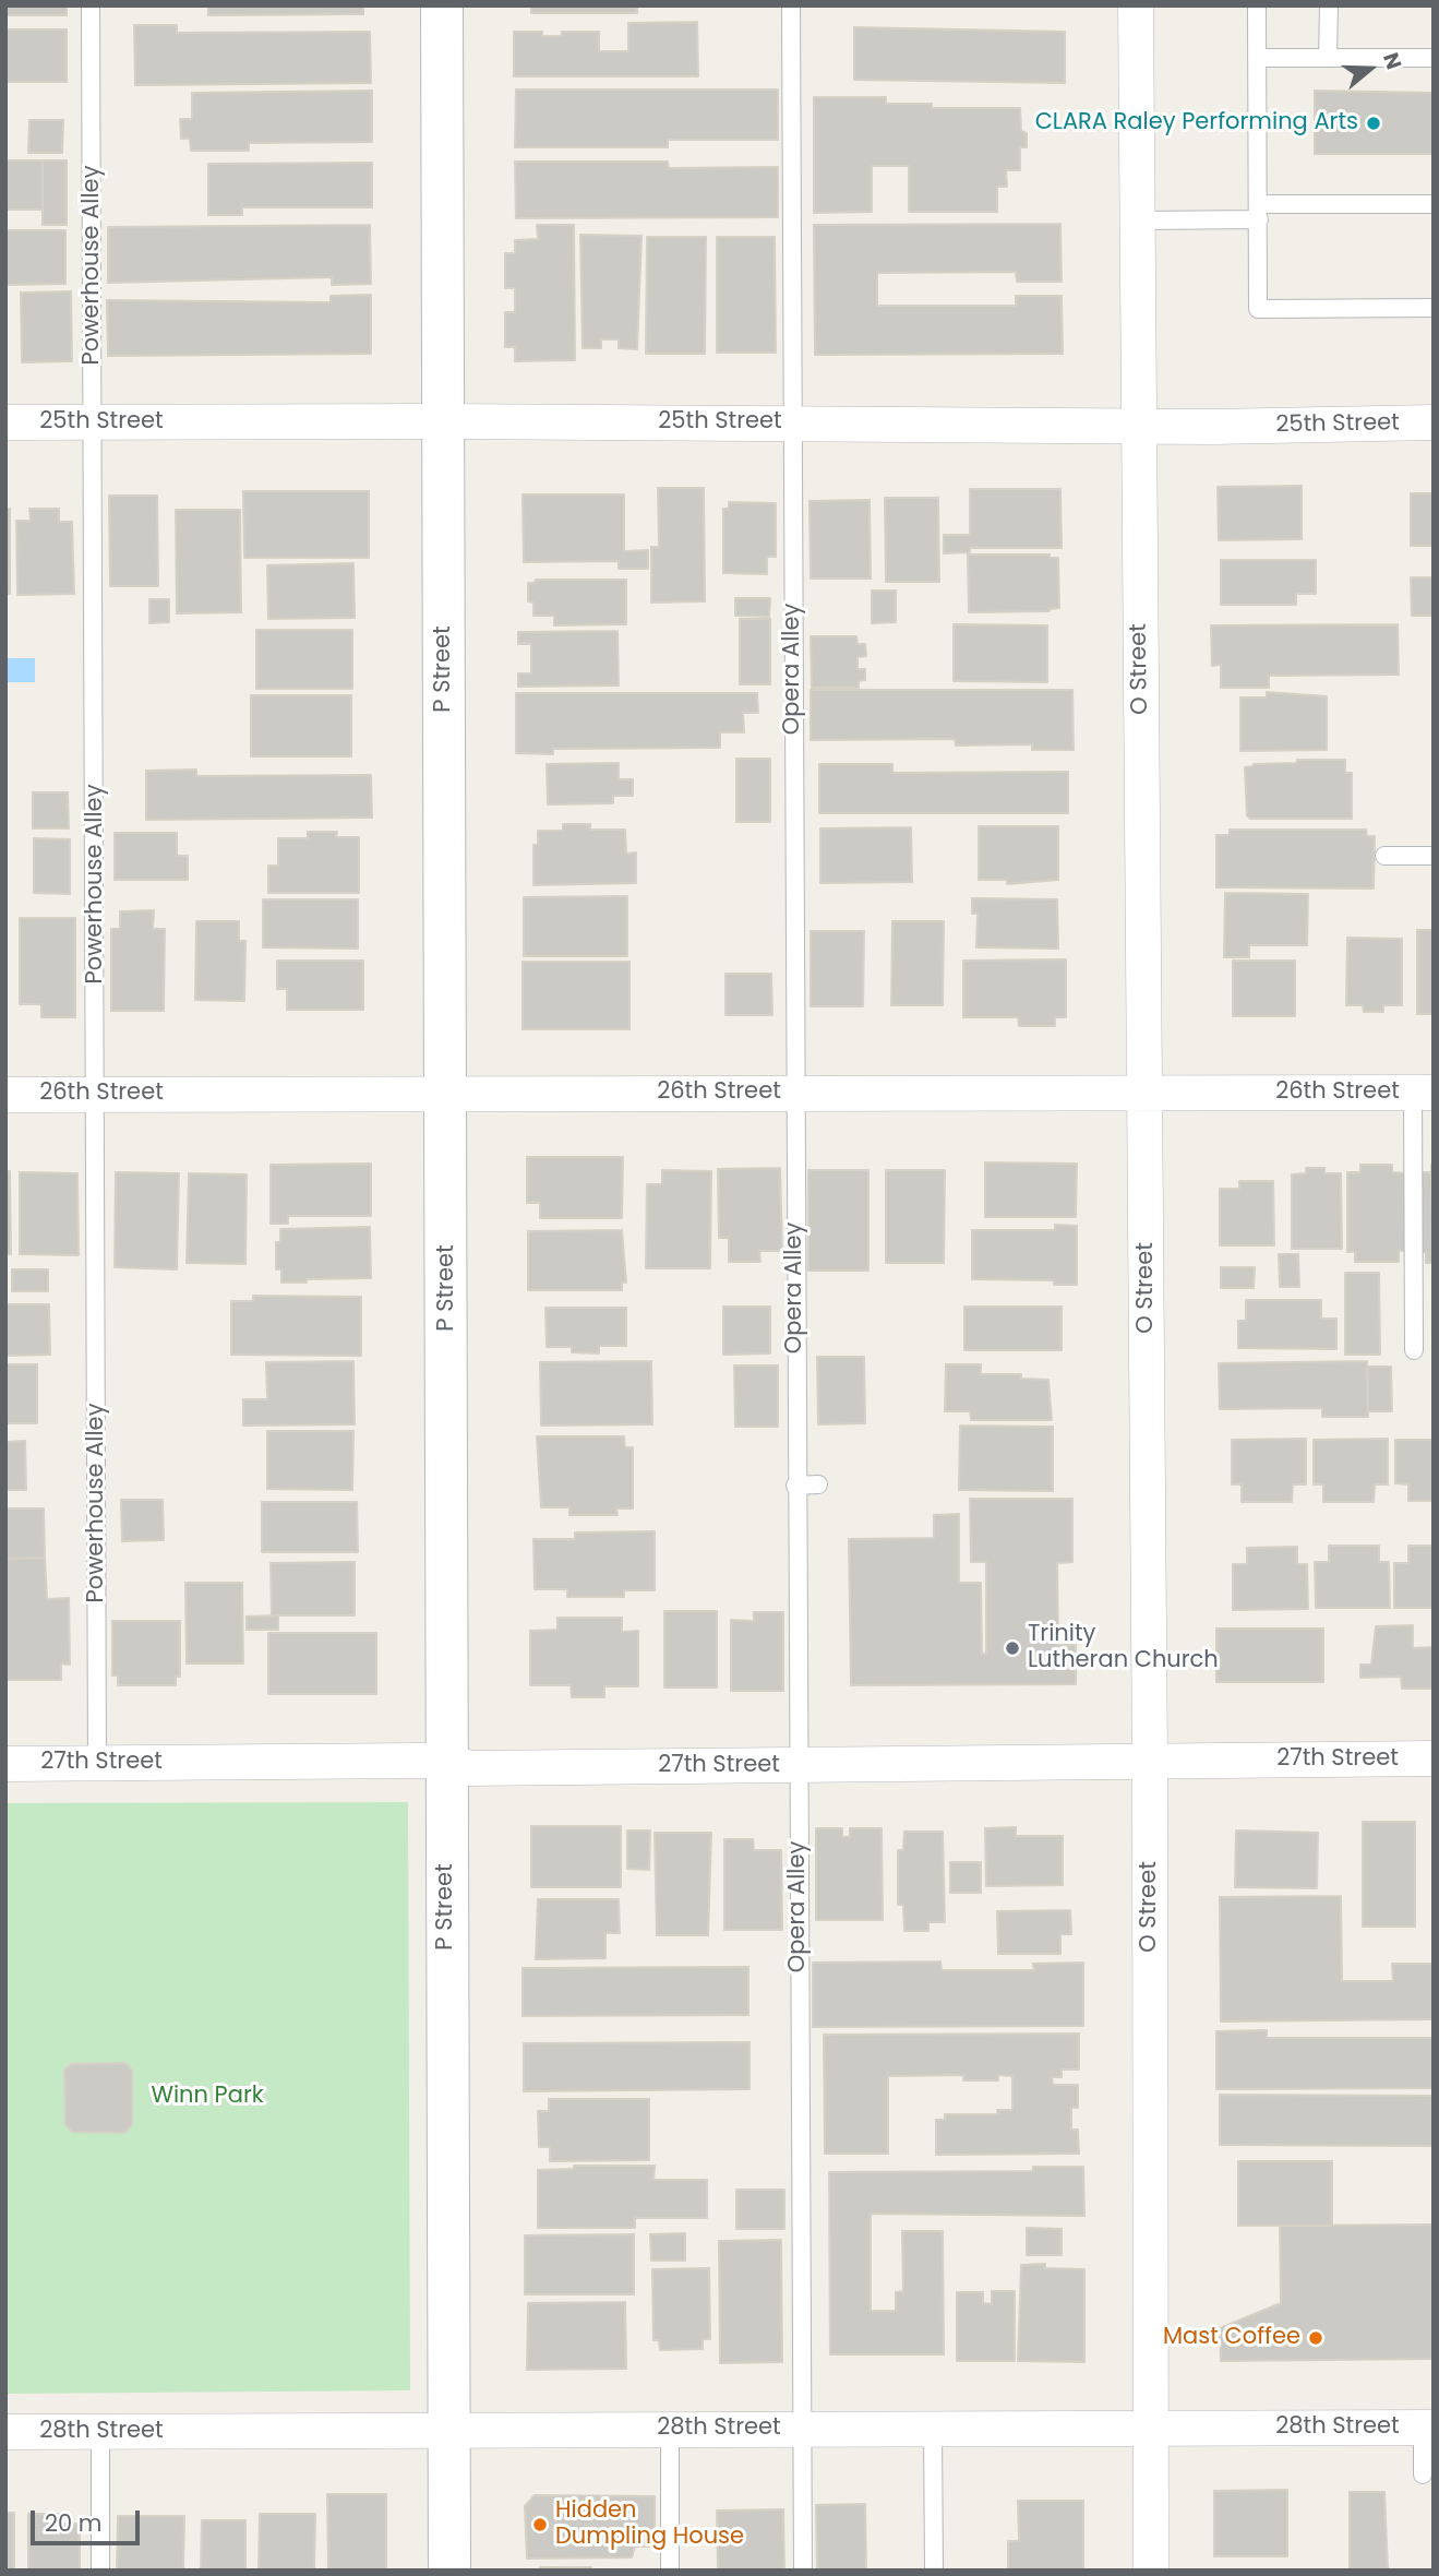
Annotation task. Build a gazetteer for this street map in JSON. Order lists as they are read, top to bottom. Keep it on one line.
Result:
{"streets":{"main road":["P Street"],"street":["25th Street","O Street","26th Street","27th Street","28th Street"],"lane":["Powerhouse Alley","Opera Alley"]},"crossings":[["Powerhouse Alley","25th Street"],["Powerhouse Alley","26th Street"],["Powerhouse Alley","27th Street"],["25th Street","P Street"],["25th Street","Opera Alley"],["25th Street","O Street"],["P Street","26th Street"],["P Street","27th Street"],["P Street","28th Street"],["Opera Alley","26th Street"],["Opera Alley","27th Street"],["Opera Alley","28th Street"],["O Street","26th Street"],["O Street","27th Street"],["O Street","28th Street"]],"parks":["Winn Park"],"places":["CLARA Raley Performing Arts","Trinity Lutheran Church","Mast Coffee","Hidden Dumpling House"],"scale_bar":"20 m","north":"right"}
